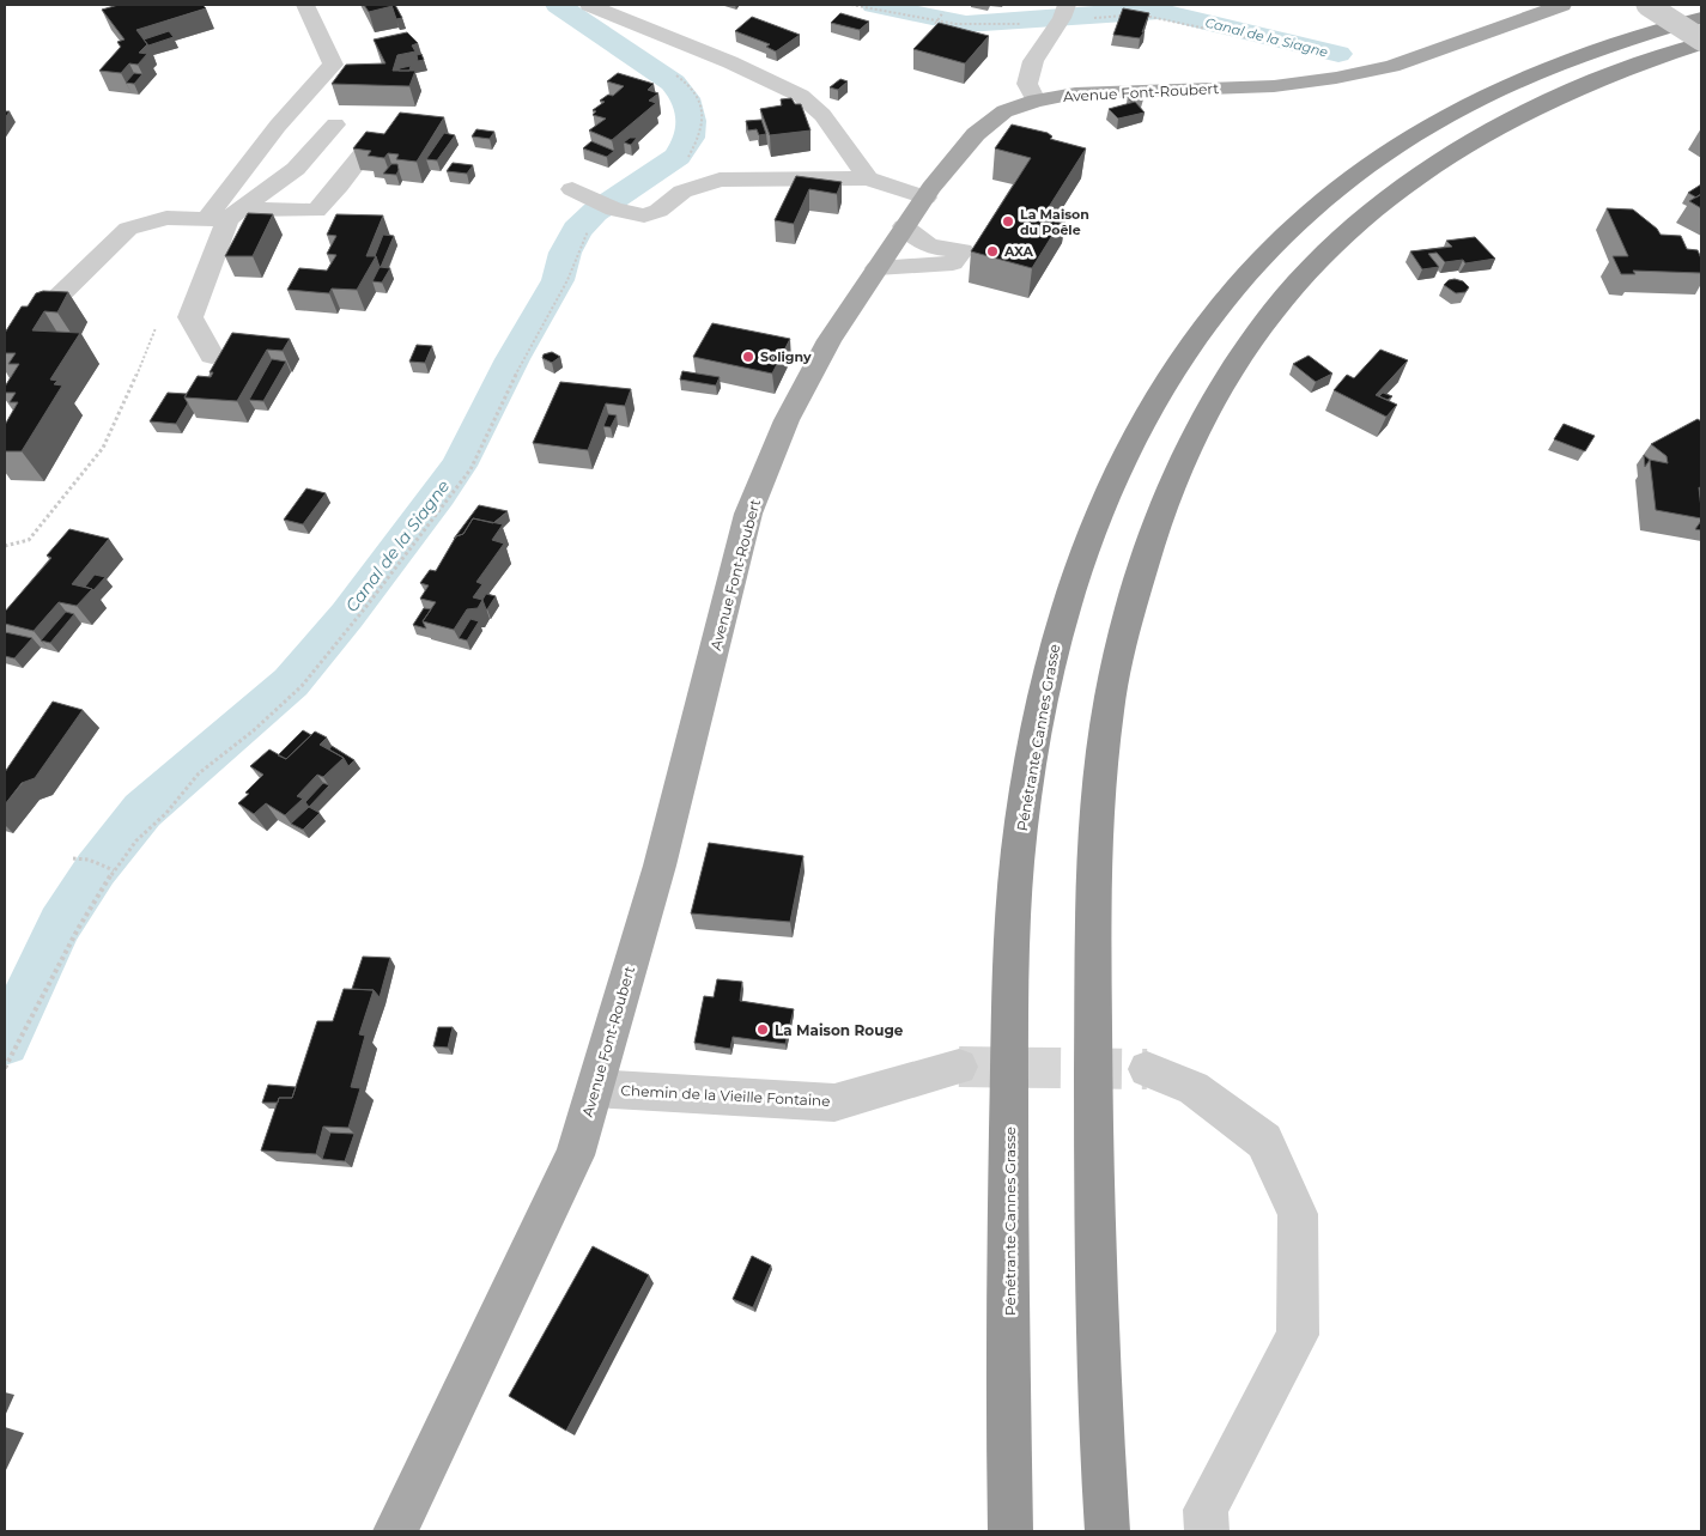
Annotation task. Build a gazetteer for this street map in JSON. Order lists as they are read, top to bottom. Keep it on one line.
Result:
{"streets":{"highway":["Pénétrante Cannes Grasse"],"main road":["Avenue Font-Roubert"],"street":["Chemin de la Vieille Fontaine"]},"crossings":[["Avenue Font-Roubert","Chemin de la Vieille Fontaine"]],"water":["Canal de la Siagne"],"places":["La Maison du Poêle","AXA","Soligny","La Maison Rouge"]}
